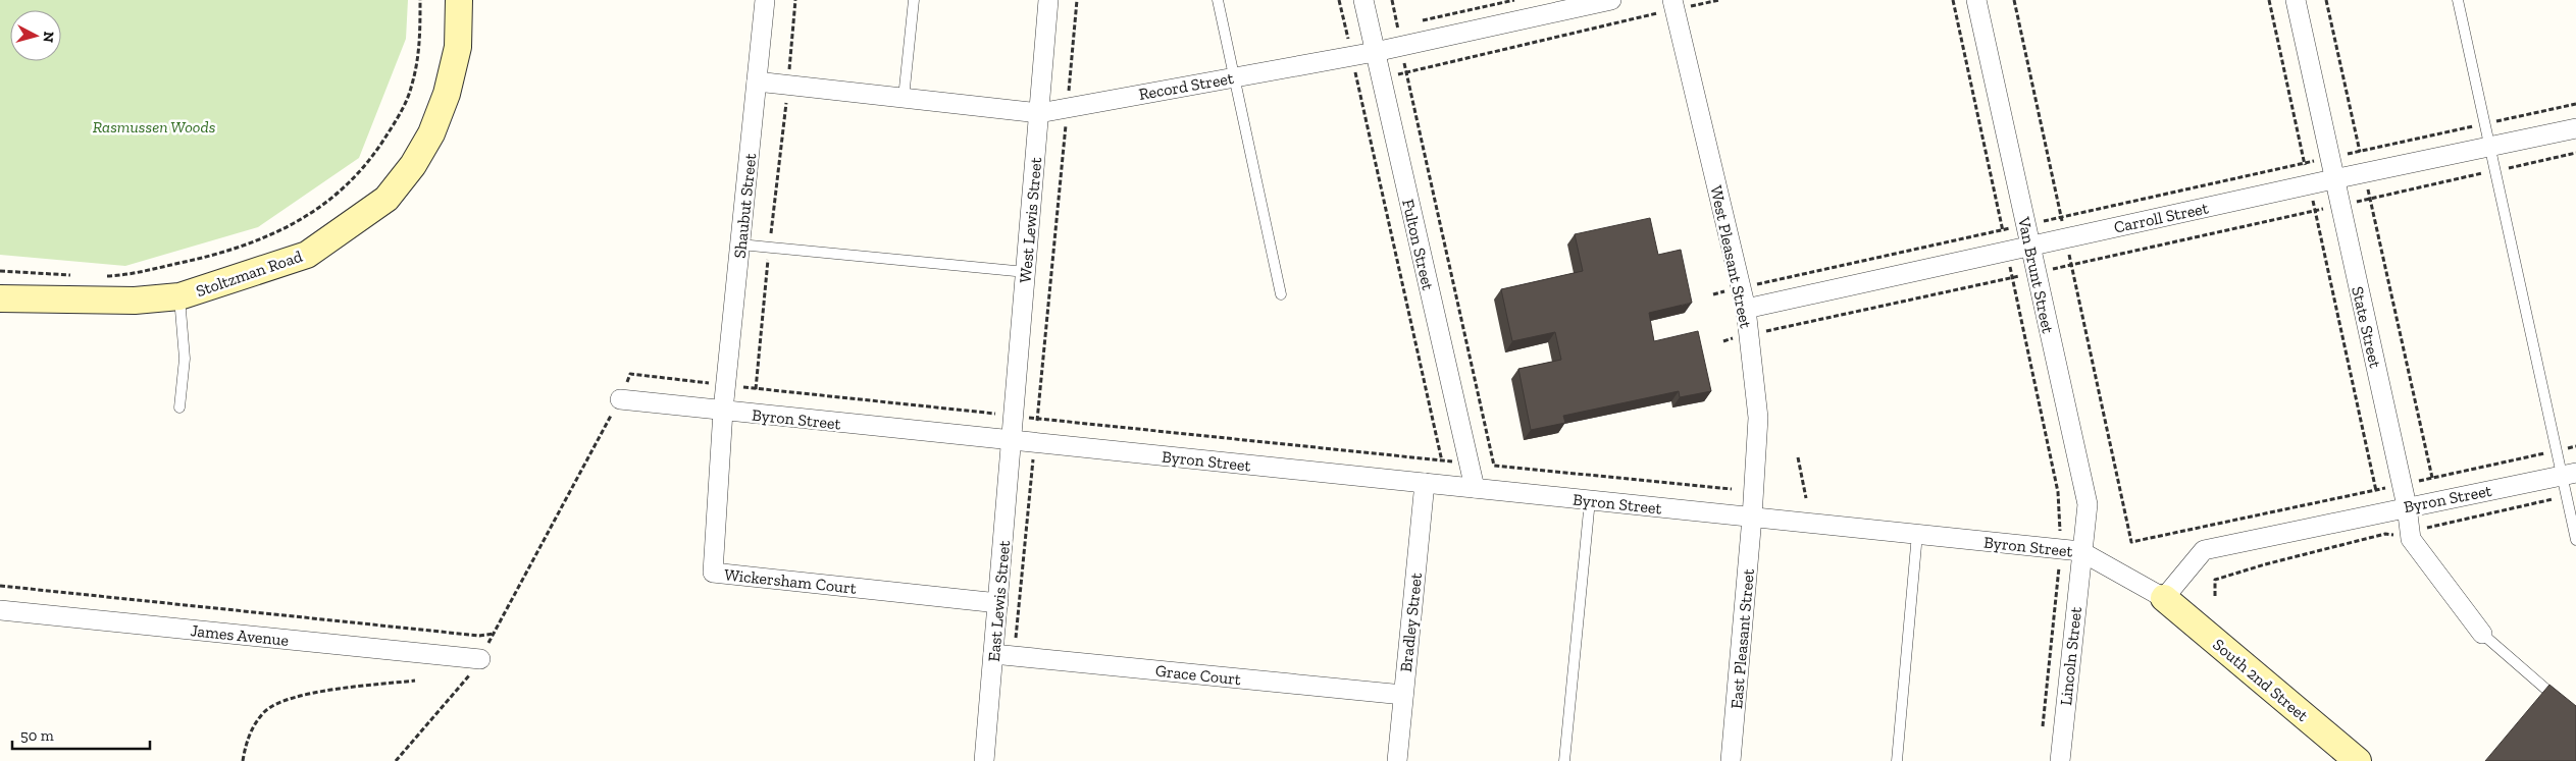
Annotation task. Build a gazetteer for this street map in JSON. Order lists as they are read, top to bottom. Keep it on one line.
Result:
{"streets":{"street":["Record Street","Shaubut Street","Carroll Street","West Lewis Street","Fulton Street","West Pleasant Street","Stoltzman Road","Van Brunt Street","State Street","Byron Street","Wickersham Court","East Lewis Street","Bradley Street","James Avenue","East Pleasant Street","Lincoln Street","Grace Court","South 2nd Street"]},"crossings":[["Record Street","Shaubut Street"],["Record Street","West Lewis Street"],["Record Street","Fulton Street"],["Shaubut Street","Byron Street"],["Shaubut Street","Wickersham Court"],["Carroll Street","West Pleasant Street"],["Carroll Street","Van Brunt Street"],["Carroll Street","State Street"],["West Lewis Street","Byron Street"],["West Lewis Street","East Lewis Street"],["Fulton Street","Byron Street"],["West Pleasant Street","Byron Street"],["West Pleasant Street","East Pleasant Street"],["Van Brunt Street","Byron Street"],["Van Brunt Street","Lincoln Street"],["State Street","Byron Street"],["Byron Street","Wickersham Court"],["Byron Street","East Lewis Street"],["Byron Street","Bradley Street"],["Byron Street","East Pleasant Street"],["Byron Street","Lincoln Street"],["Byron Street","South 2nd Street"],["Wickersham Court","East Lewis Street"],["East Lewis Street","Grace Court"],["Bradley Street","Grace Court"]],"parks":["Rasmussen Woods"],"scale_bar":"50 m","north":"right"}
